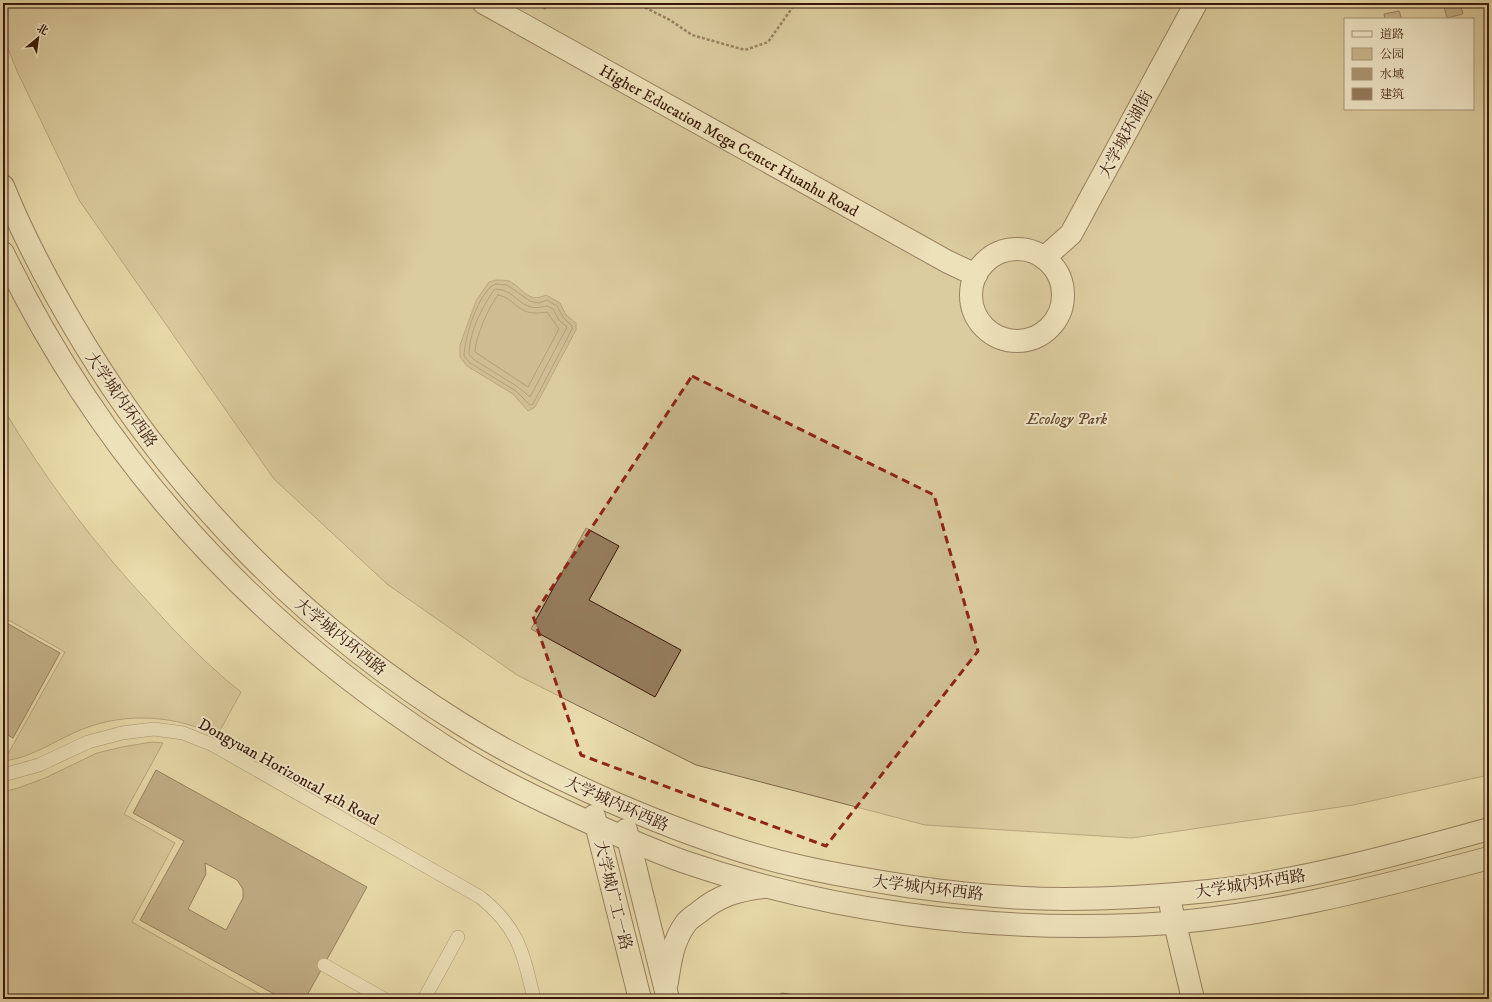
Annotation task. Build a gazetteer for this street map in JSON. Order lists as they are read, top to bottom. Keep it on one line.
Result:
{"streets":{"main road":["大学城环湖街","Higher Education Mega Center Huanhu Road","大学城内环西路","大学城广工一路"],"lane":["Dongyuan Horizontal 4th Road"]},"crossings":[["大学城环湖街","Higher Education Mega Center Huanhu Road"],["大学城内环西路","大学城广工一路"]],"parks":["Ecology Park"],"legend":["道路","公园","水域","建筑"],"north":"top right"}
